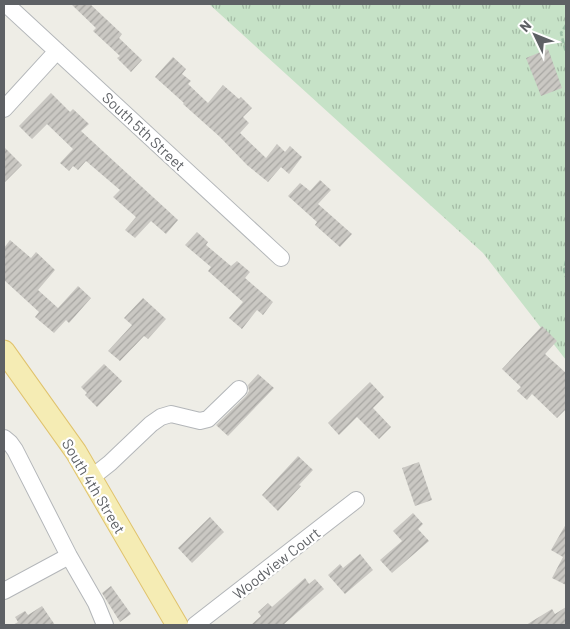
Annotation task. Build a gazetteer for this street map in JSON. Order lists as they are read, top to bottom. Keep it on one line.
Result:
{"streets":{"main road":["South 4th Street"],"street":["South 5th Street","Woodview Court"]},"north":"top left"}
